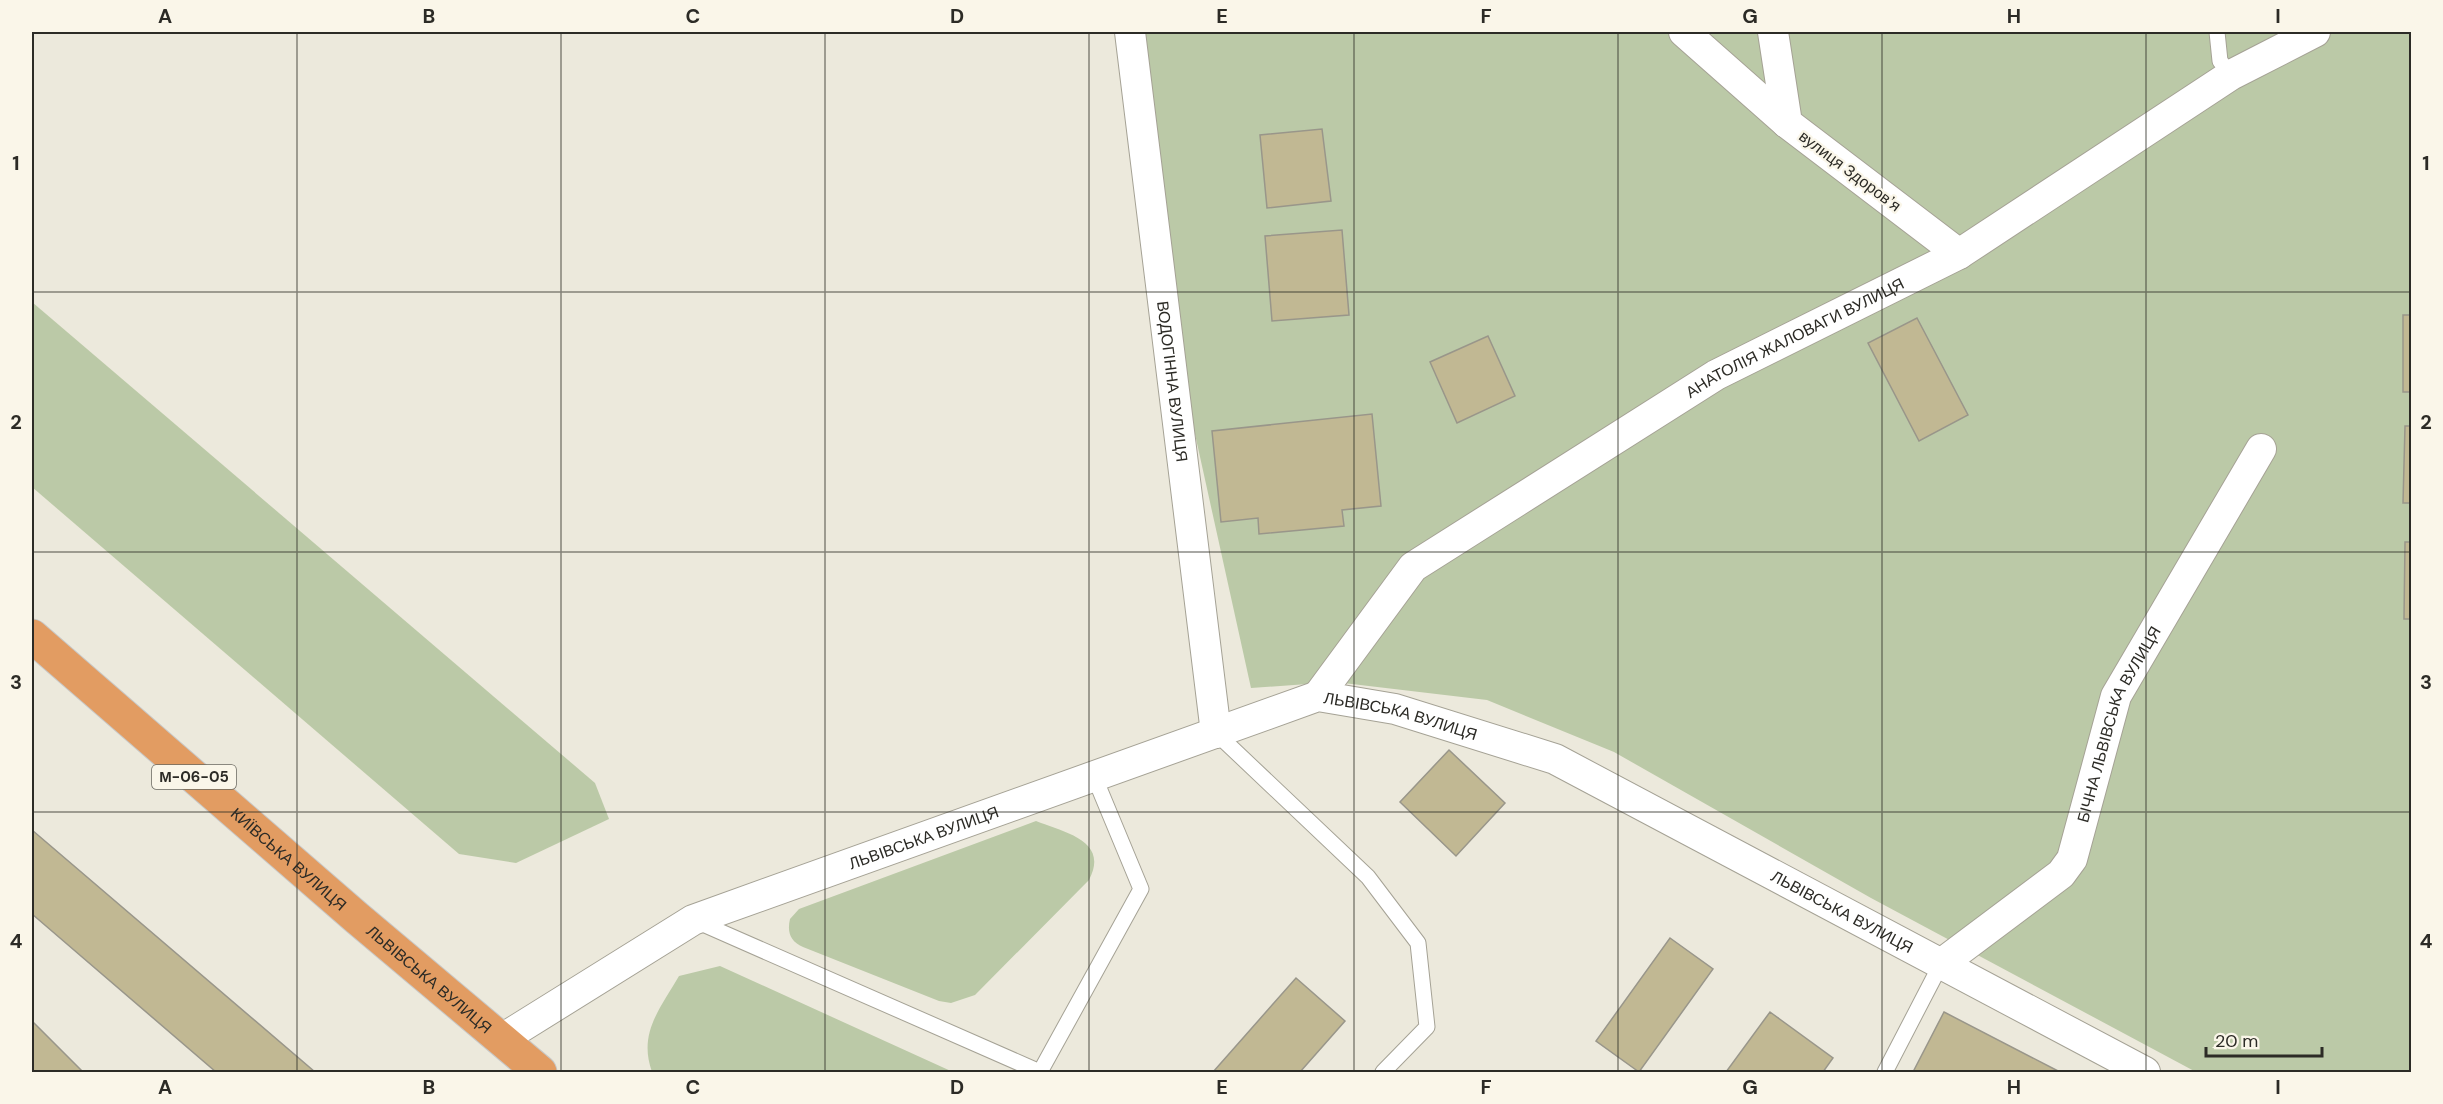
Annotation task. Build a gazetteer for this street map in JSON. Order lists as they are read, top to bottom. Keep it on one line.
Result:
{"streets":{"highway":["ЛЬВІВСЬКА ВУЛИЦЯ","М-06-05","КИЇВСЬКА ВУЛИЦЯ"],"street":["вулиця Здоровʼя","АНАТОЛІЯ ЖАЛОВАГИ ВУЛИЦЯ","ВОДОГІННА ВУЛИЦЯ","БІЧНА ЛЬВІВСЬКА ВУЛИЦЯ"]},"crossings":[["вулиця Здоровʼя","АНАТОЛІЯ ЖАЛОВАГИ ВУЛИЦЯ"],["АНАТОЛІЯ ЖАЛОВАГИ ВУЛИЦЯ","ЛЬВІВСЬКА ВУЛИЦЯ"],["ВОДОГІННА ВУЛИЦЯ","ЛЬВІВСЬКА ВУЛИЦЯ"],["ЛЬВІВСЬКА ВУЛИЦЯ","БІЧНА ЛЬВІВСЬКА ВУЛИЦЯ"],["ЛЬВІВСЬКА ВУЛИЦЯ","КИЇВСЬКА ВУЛИЦЯ"]],"scale_bar":"20 m","grid":{"columns":["A","B","C","D","E","F","G","H","I"],"rows":["1","2","3","4"]}}
